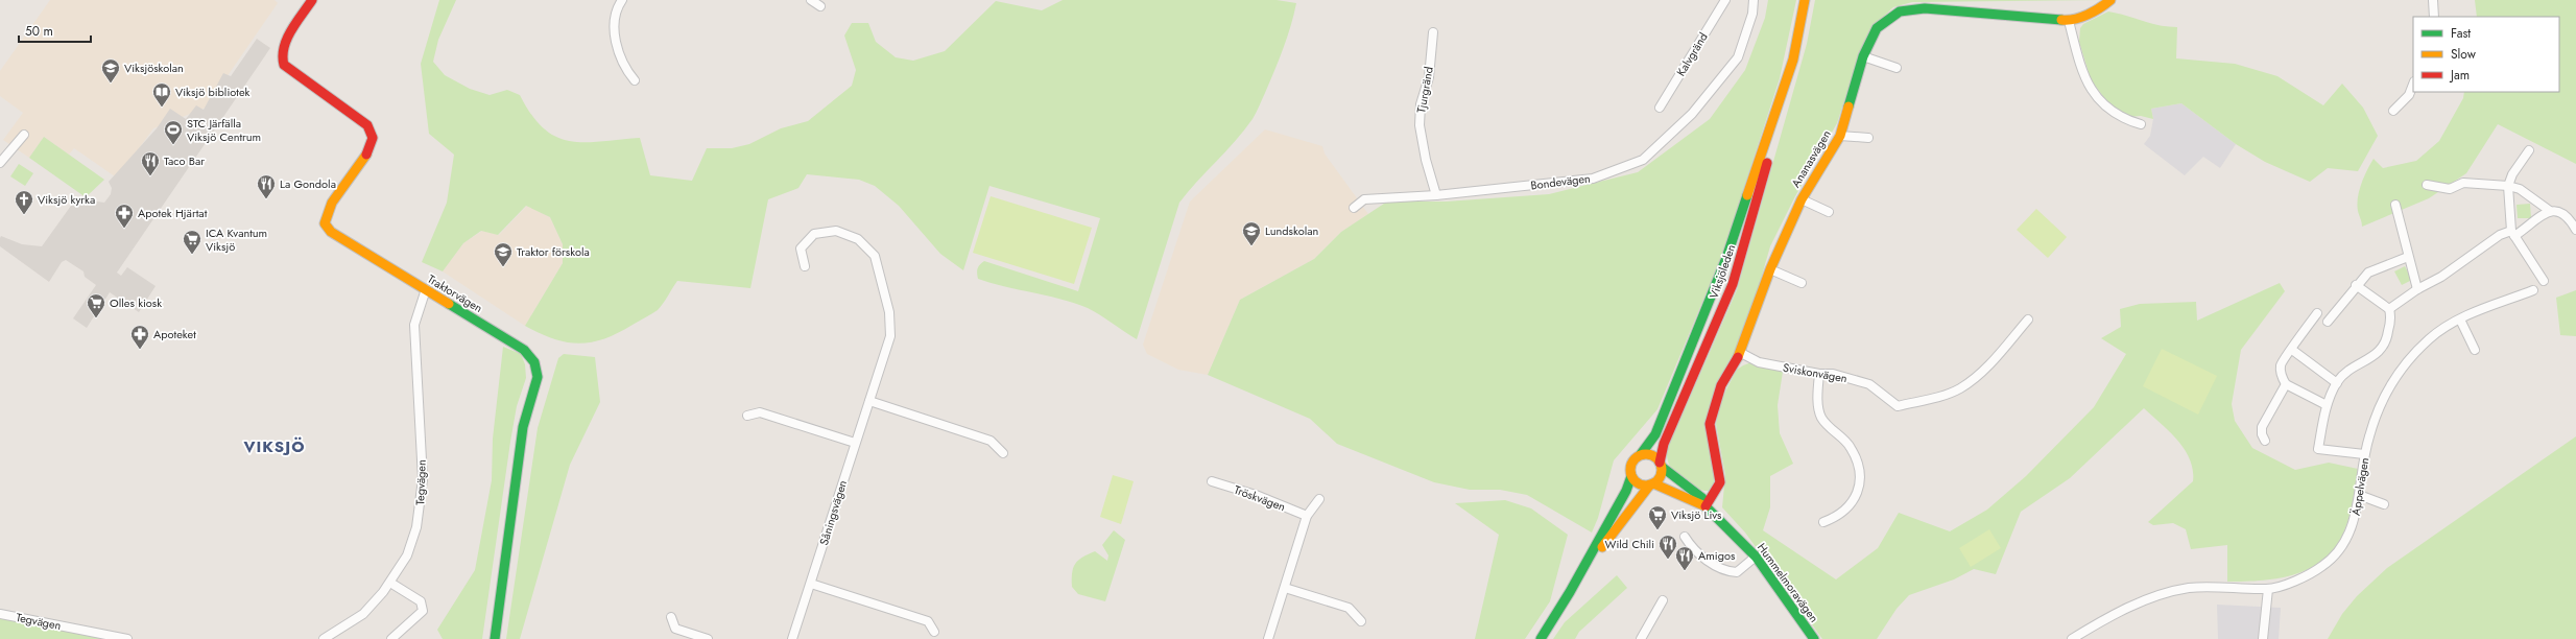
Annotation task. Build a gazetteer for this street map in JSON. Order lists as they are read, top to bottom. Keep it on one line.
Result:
{"streets":{"street":["Kalvgränd","Tjurgränd","Ananasvägen","Bondevägen","Viksjöleden","Traktorvägen","Sviskonvägen","Tegvägen","Äppelvägen","Tröskvägen","Såningsvägen","Hummelmoravägen"]},"crossings":[["Tjurgränd","Bondevägen"],["Ananasvägen","Sviskonvägen"],["Ananasvägen","Hummelmoravägen"],["Viksjöleden","Hummelmoravägen"],["Traktorvägen","Tegvägen"]],"districts":["VIKSJÖ"],"places":{"school or university":["Viksjöskolan","Lundskolan","Traktor förskola"],"library":["Viksjö bibliotek"],"sports":["STC Järfälla Viksjö Centrum"],"restaurant":["Taco Bar","La Gondola","Wild Chili","Amigos"],"church":["Viksjö kyrka"],"pharmacy":["Apotek Hjärtat","Apoteket"],"supermarket":["ICA Kvantum Viksjö","Olles kiosk","Viksjö Livs"]},"legend":["Fast","Slow","Jam"],"scale_bar":"50 m"}
